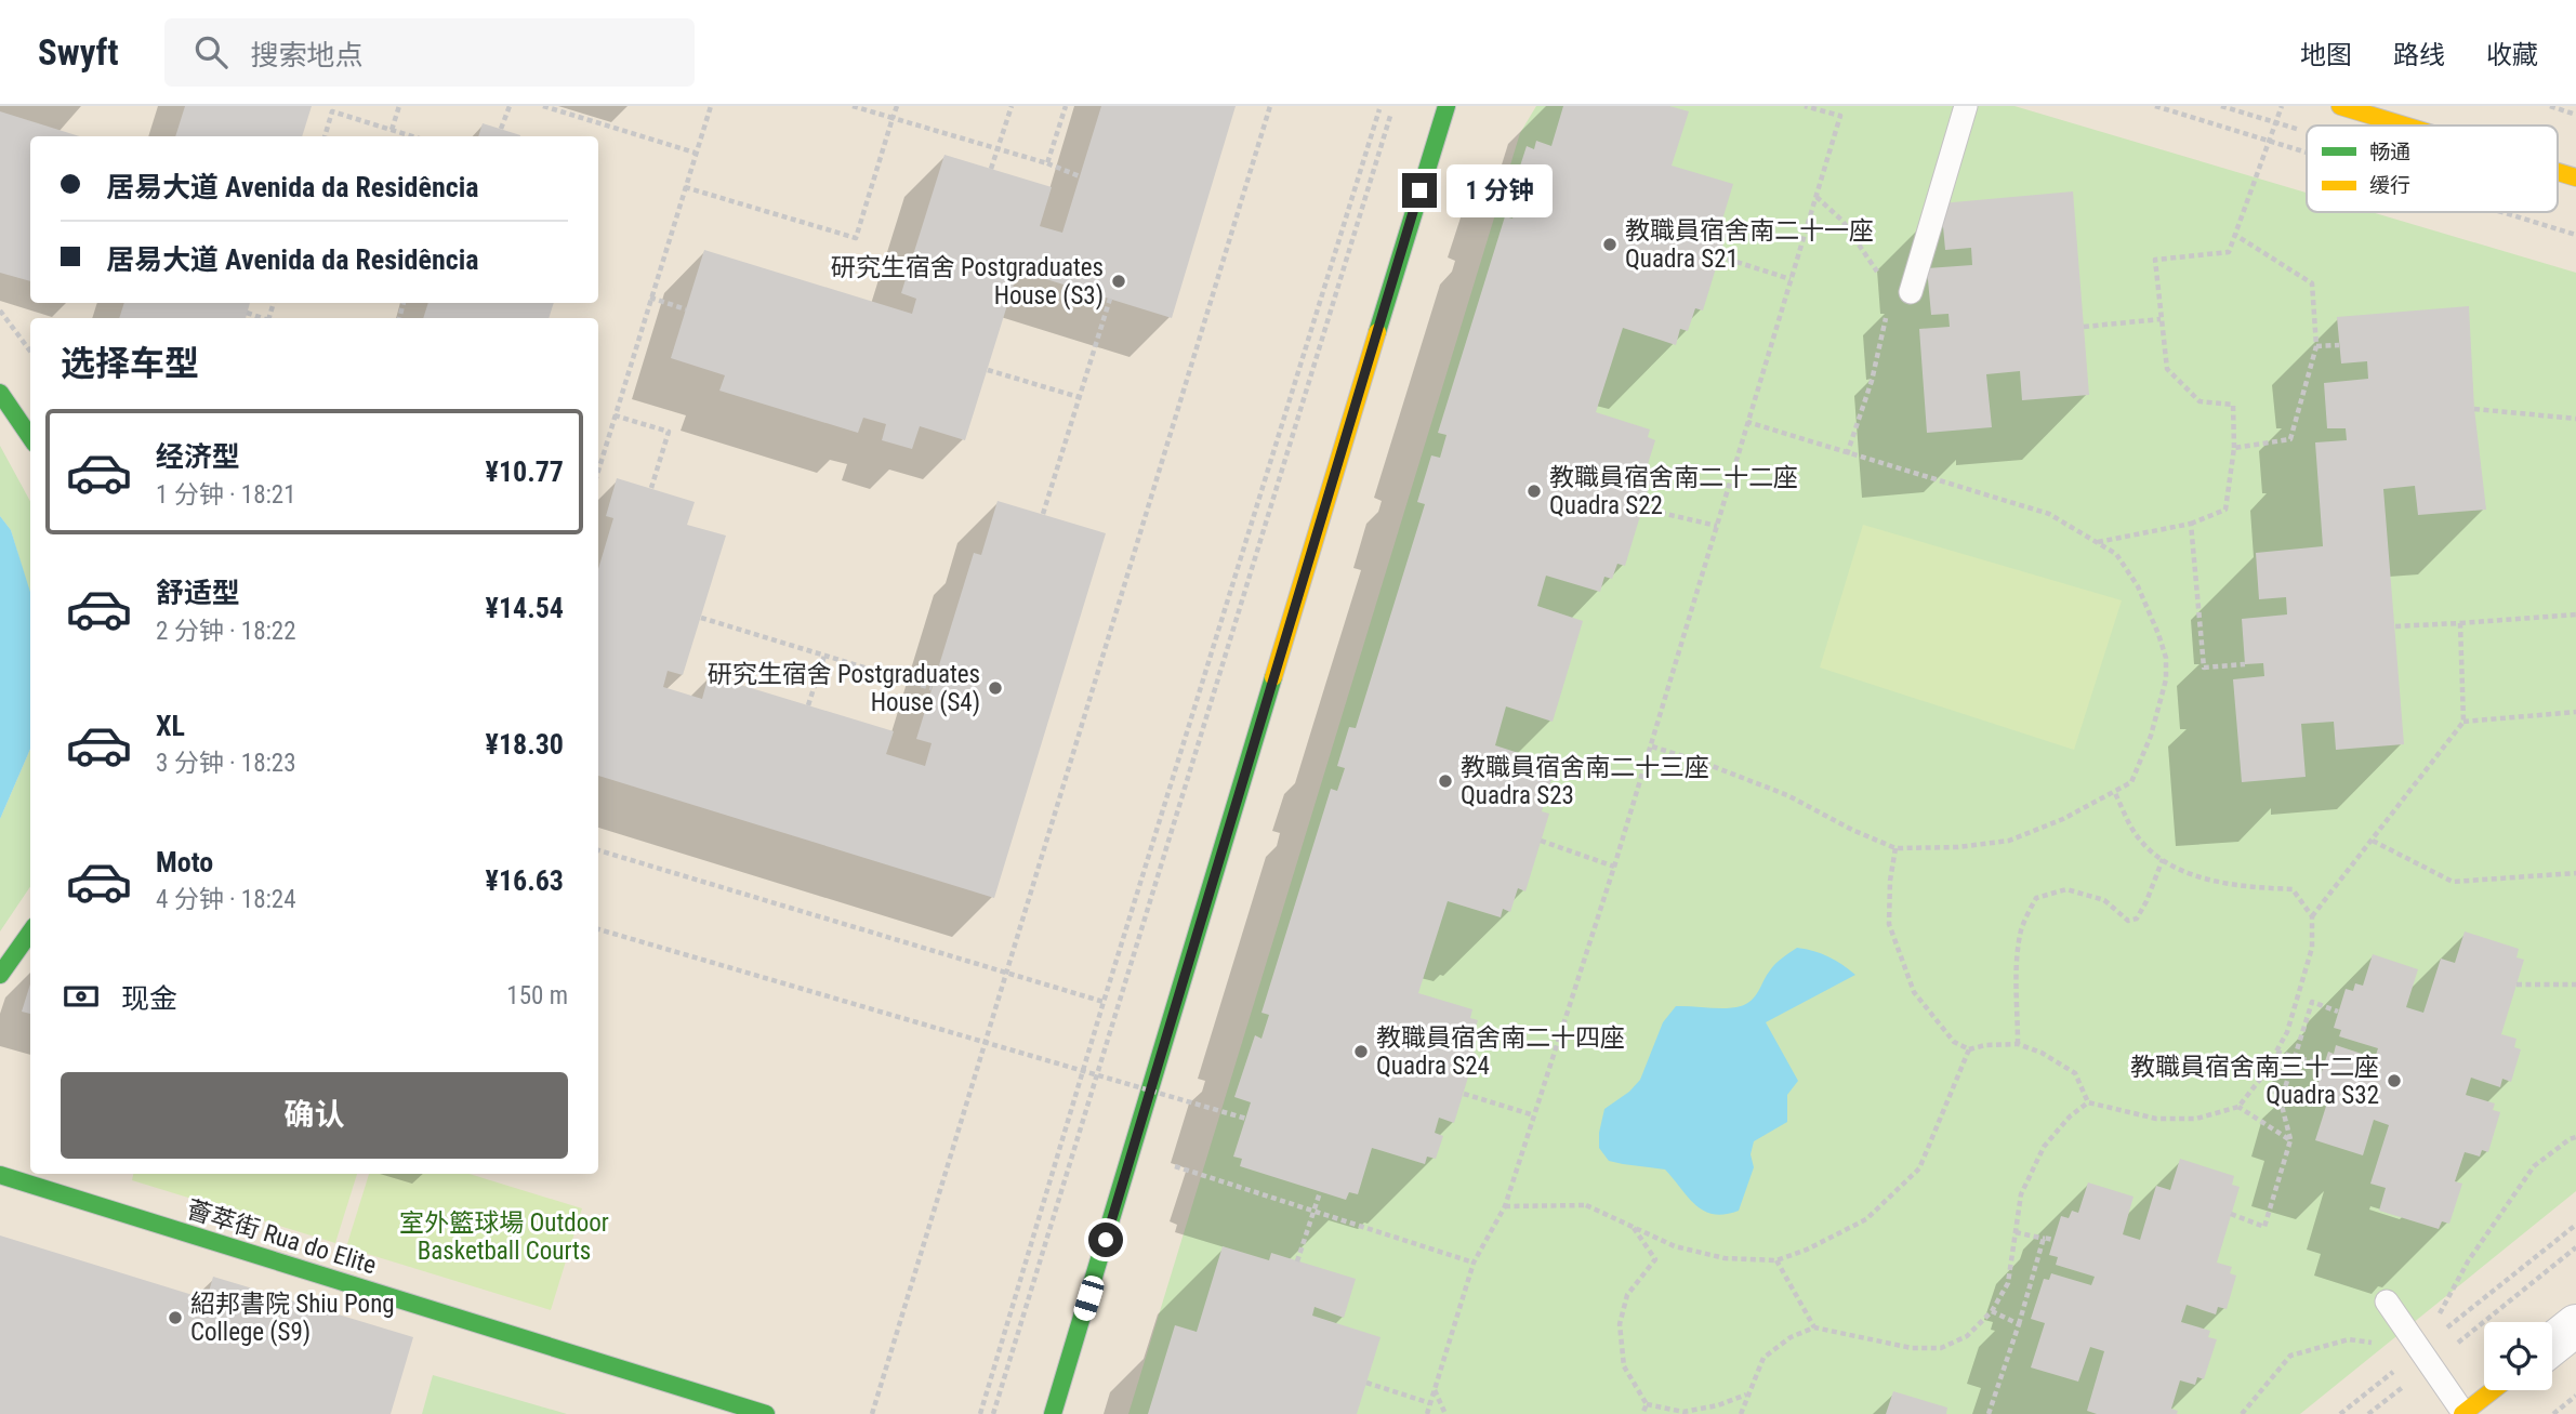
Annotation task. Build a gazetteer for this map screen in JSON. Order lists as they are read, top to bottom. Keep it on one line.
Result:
{"streets":{"street":["薈萃街 Rua do Elite"]},"parks":["室外籃球場 Outdoor Basketball Courts"],"places":["教職員宿舍南二十一座 Quadra S21","研究生宿舍 Postgraduates House (S3)","教職員宿舍南二十二座 Quadra S22","研究生宿舍 Postgraduates House (S4)","教職員宿舍南二十三座 Quadra S23","教職員宿舍南二十四座 Quadra S24","教職員宿舍南三十二座 Quadra S32","紹邦書院 Shiu Pong College (S9)"],"legend":["畅通","缓行"],"page":{"header":"Swyft","search":"搜索地点","nav":["地图","路线","收藏"],"banner":["居易大道 Avenida da Residência","居易大道 Avenida da Residência"],"bubble":"1 分钟","heading":"选择车型","list":[{"name":"经济型","note":"1 分钟 · 18:21","value":"¥10.77"},{"name":"舒适型","note":"2 分钟 · 18:22","value":"¥14.54"},{"name":"XL","note":"3 分钟 · 18:23","value":"¥18.30"},{"name":"Moto","note":"4 分钟 · 18:24","value":"¥16.63"}],"pay":["现金","150 m"],"buttons":"确认"}}
